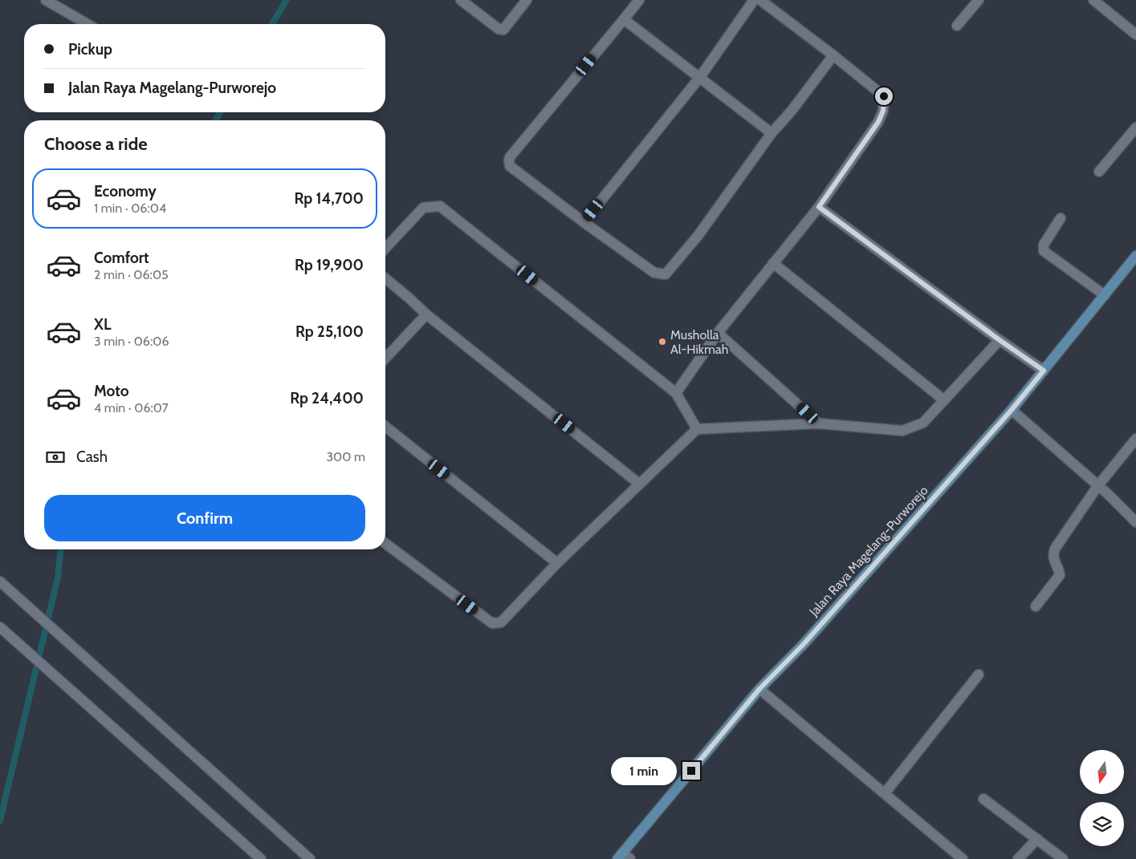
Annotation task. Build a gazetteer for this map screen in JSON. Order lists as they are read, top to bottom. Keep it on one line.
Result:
{"streets":{"main road":["Jalan Raya Magelang-Purworejo"]},"places":["Musholla Al-Hikmah"],"north":"bottom","page":{"banner":["Pickup","Jalan Raya Magelang-Purworejo"],"heading":"Choose a ride","list":[{"name":"Economy","note":"1 min · 06:04","value":"Rp 14,700"},{"name":"Comfort","note":"2 min · 06:05","value":"Rp 19,900"},{"name":"XL","note":"3 min · 06:06","value":"Rp 25,100"},{"name":"Moto","note":"4 min · 06:07","value":"Rp 24,400"}],"pay":["Cash","300 m"],"buttons":"Confirm","bubble":"1 min"}}
